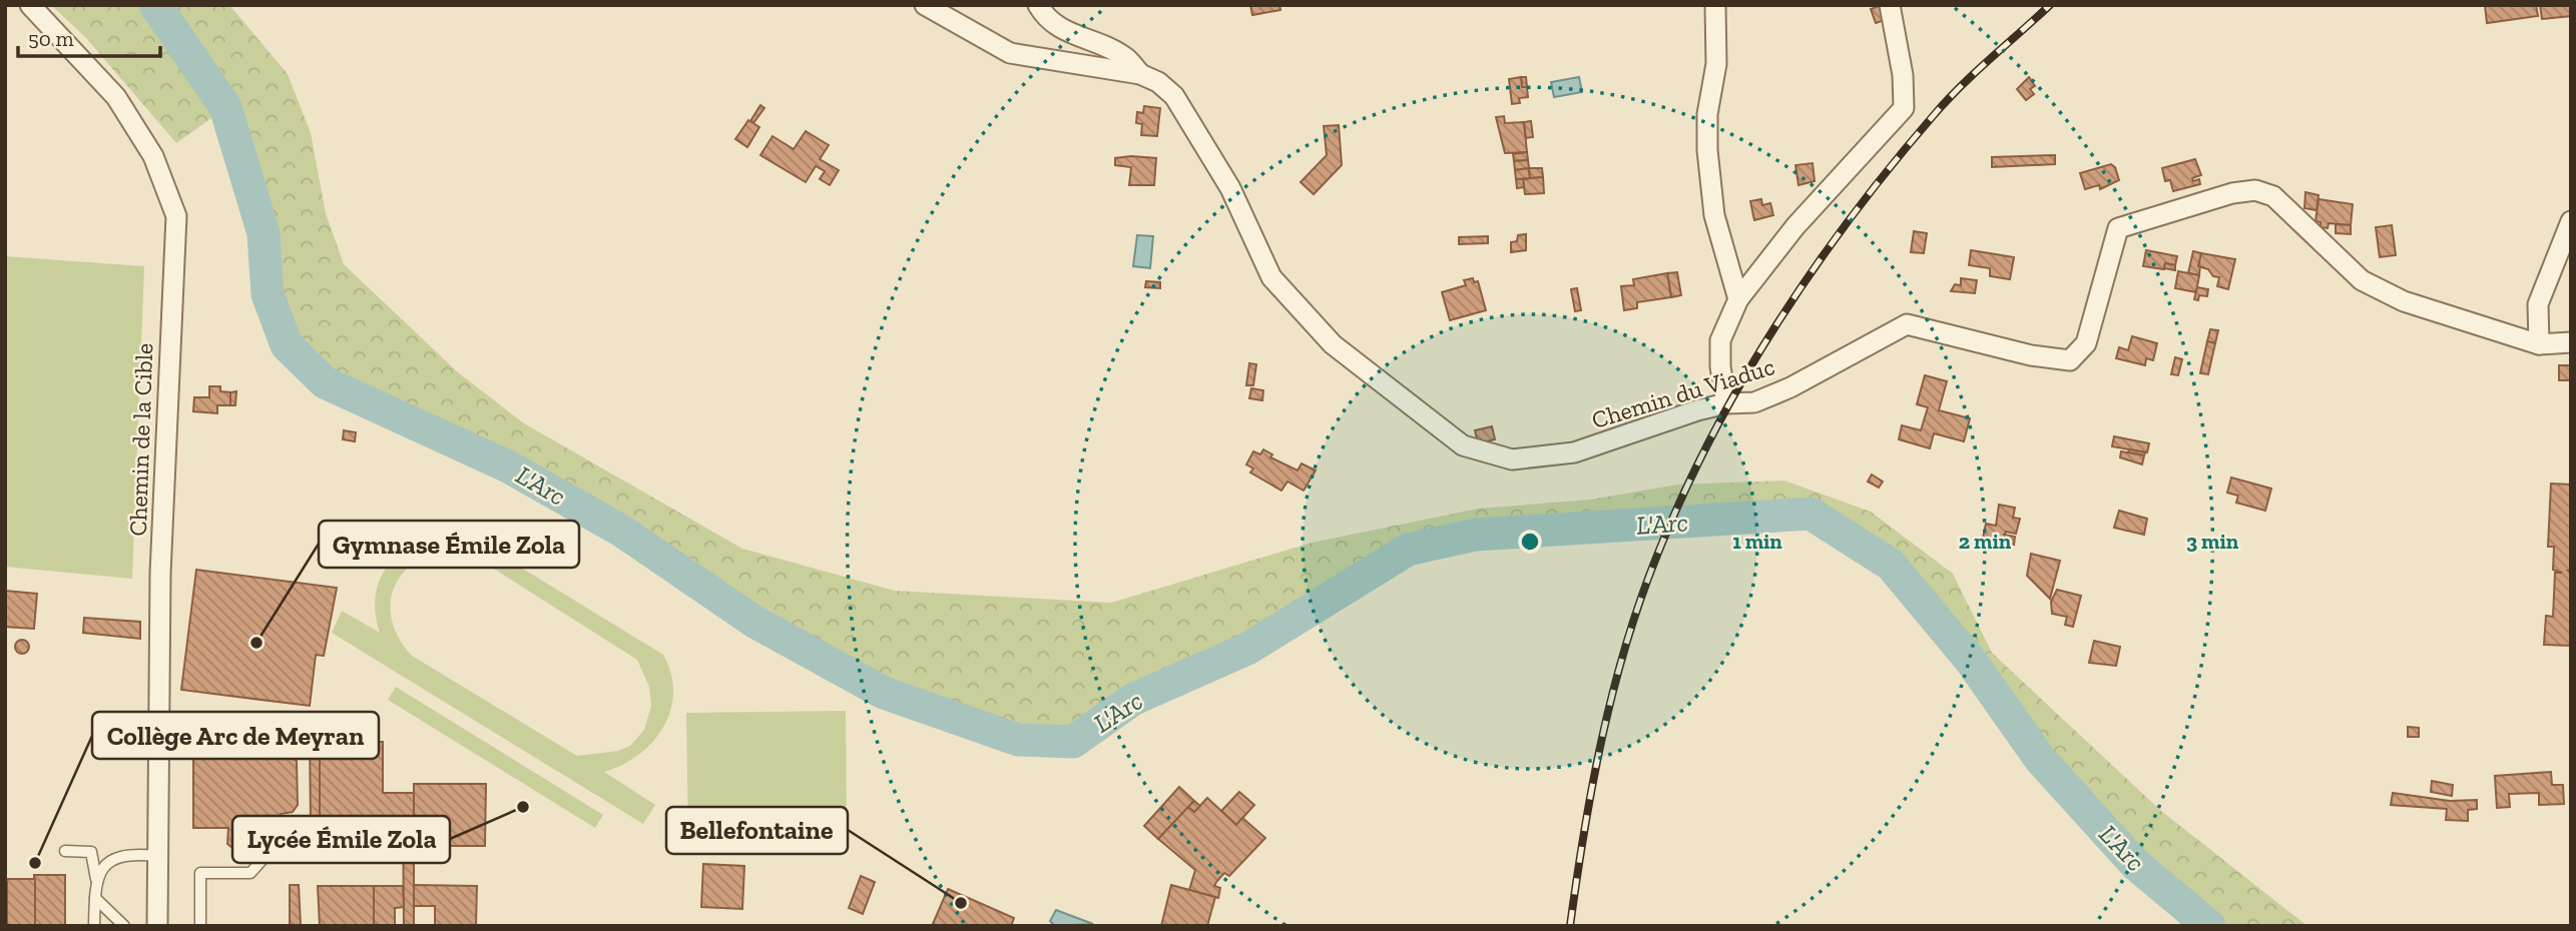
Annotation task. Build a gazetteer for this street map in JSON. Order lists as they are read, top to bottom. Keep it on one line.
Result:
{"streets":{"street":["Chemin du Viaduc","Chemin de la Cible"]},"water":["L'Arc"],"places":["Gymnase Émile Zola","Lycée Émile Zola","Collège Arc de Meyran","Bellefontaine"],"scale_bar":"50 m","rings":["1 min","2 min","3 min"]}
